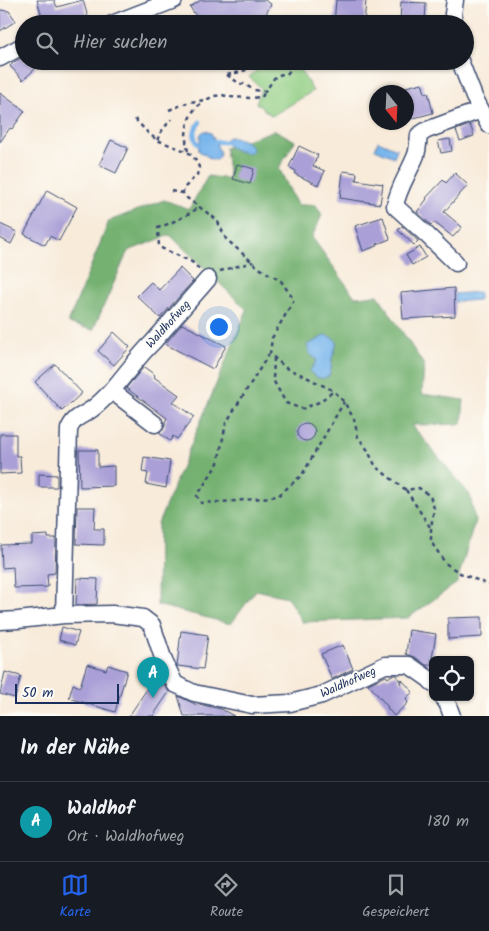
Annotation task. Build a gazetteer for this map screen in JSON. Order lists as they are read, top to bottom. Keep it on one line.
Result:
{"streets":{"street":["Waldhofweg"]},"scale_bar":"50 m","north":"bottom","page":{"search":"Hier suchen","pins":"A","scale":"50 m","heading":"In der Nähe","list":[{"mark":"A","name":"Waldhof","note":"Ort · Waldhofweg","value":"180 m"}],"nav":["Karte","Route","Gespeichert"]}}
